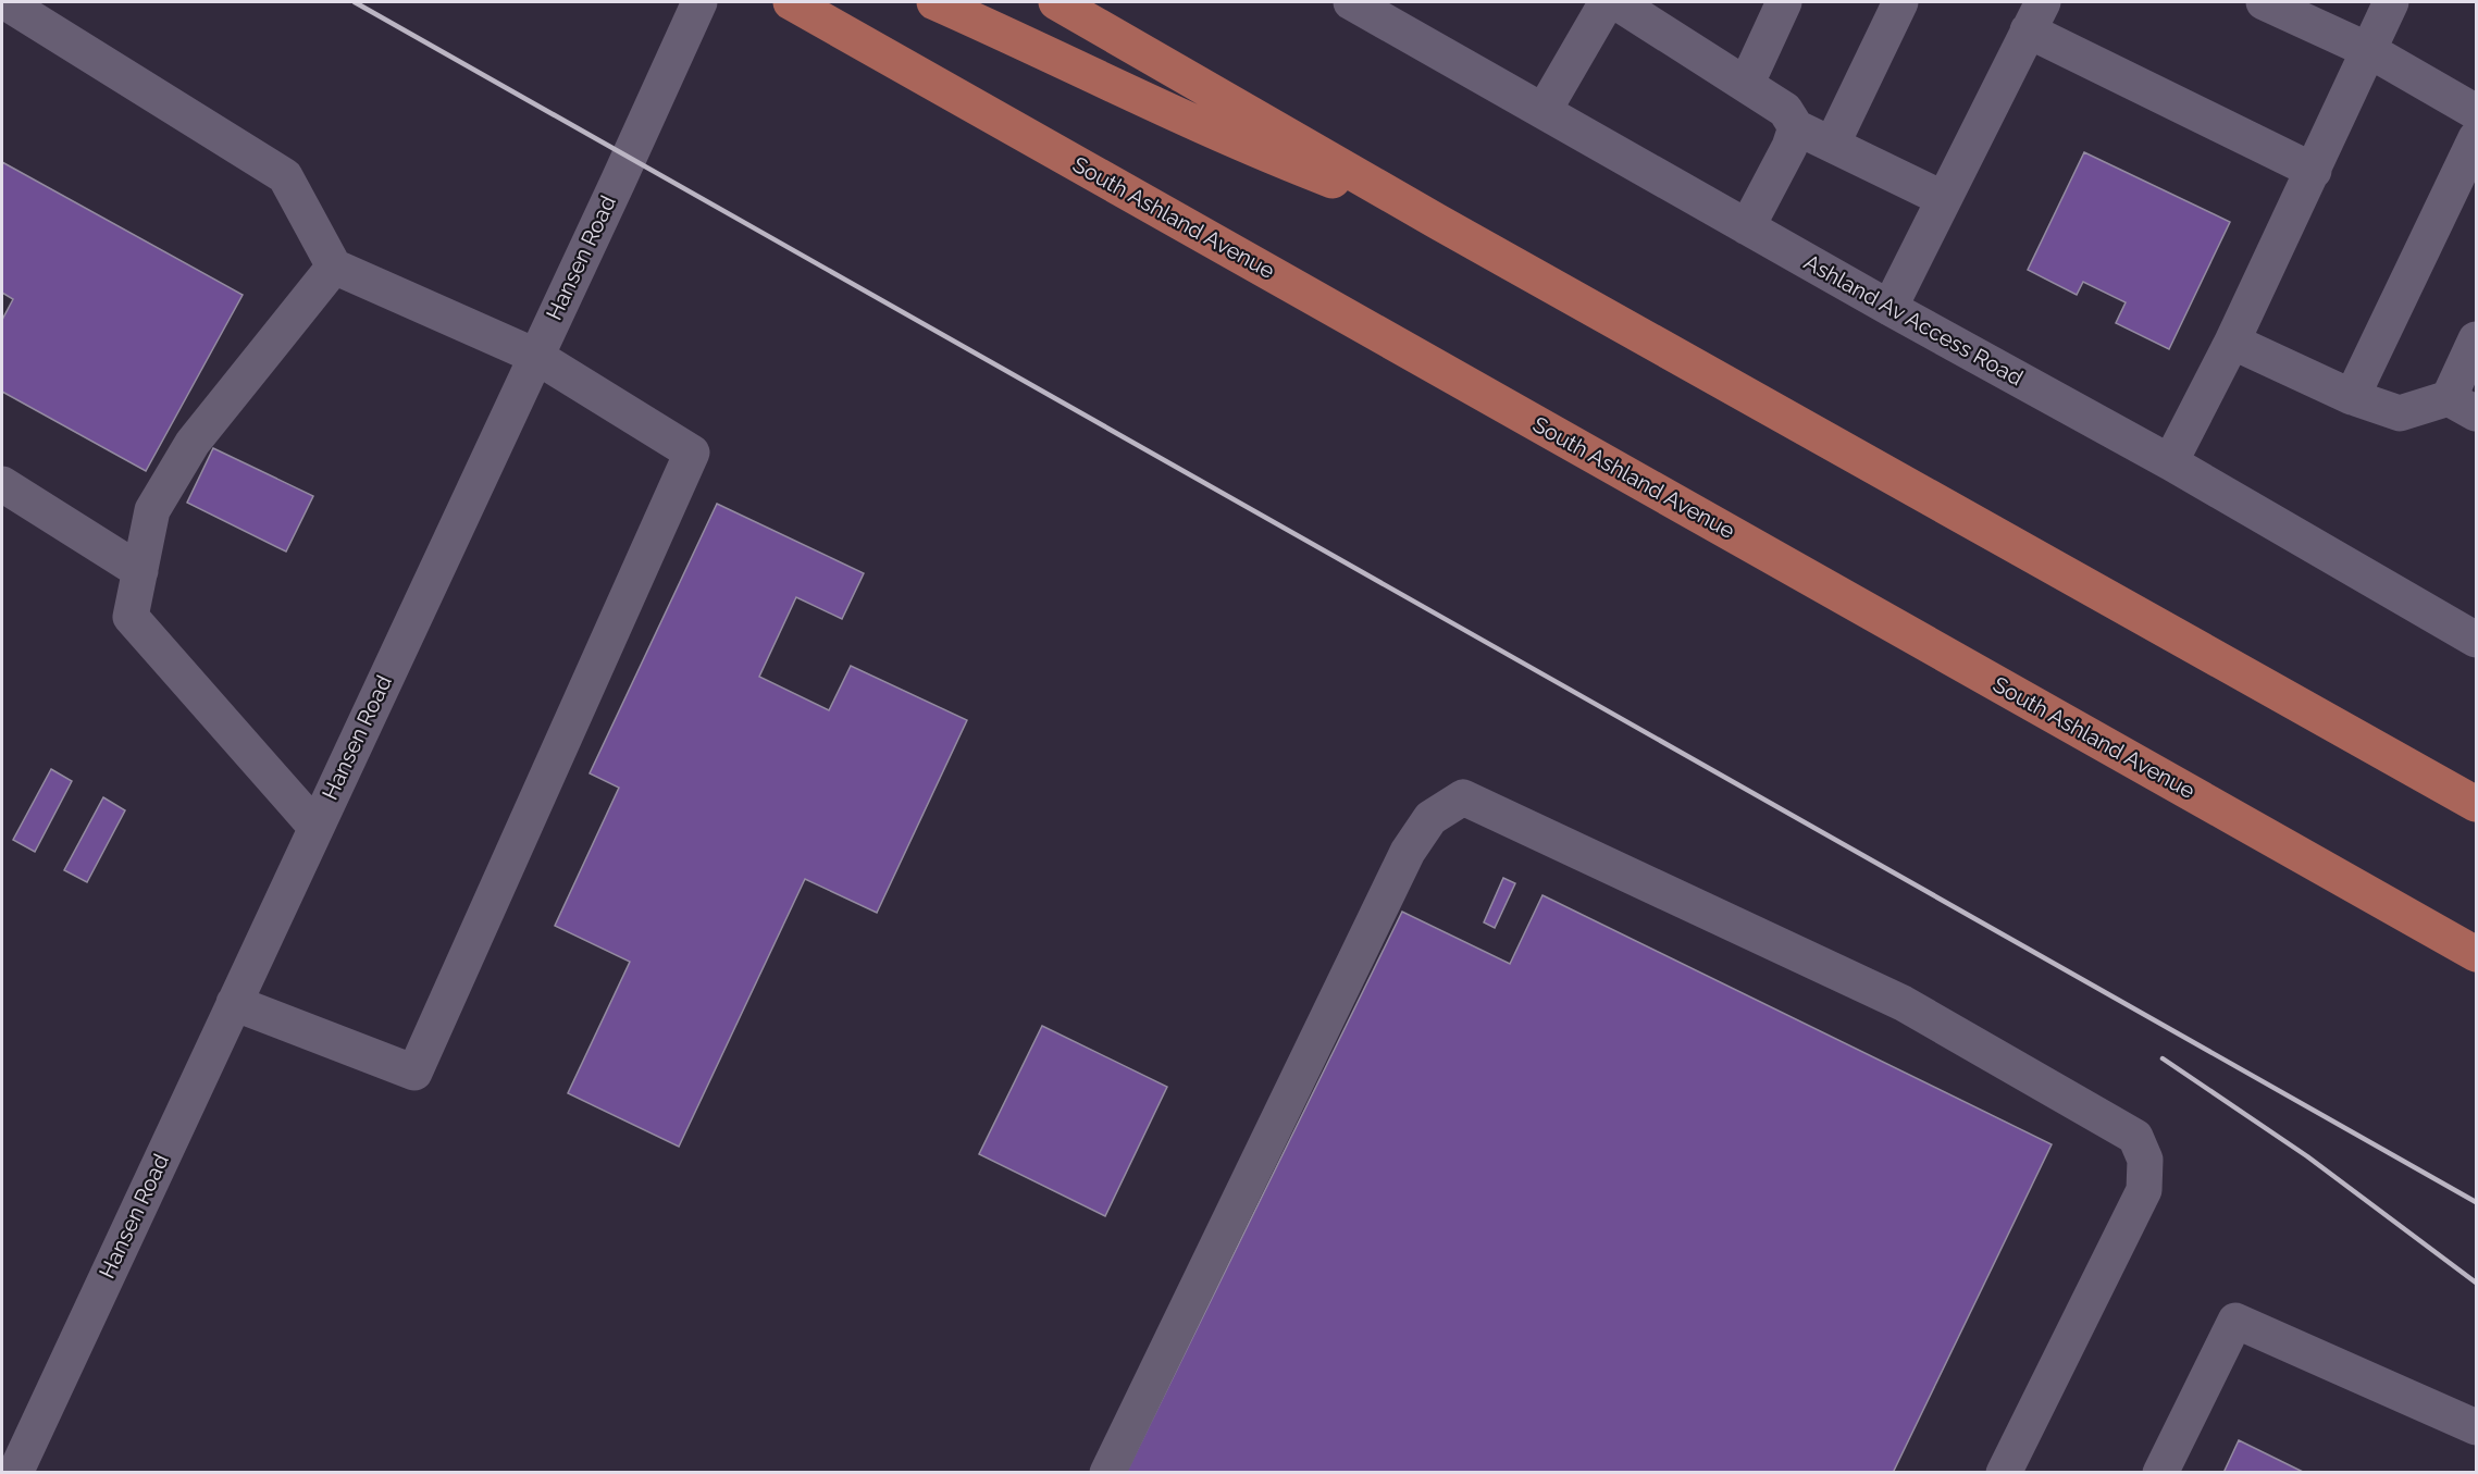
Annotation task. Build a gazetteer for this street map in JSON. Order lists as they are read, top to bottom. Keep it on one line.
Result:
{"streets":{"main road":["South Ashland Avenue"],"street":["Hansen Road","Ashland Av Access Road"]}}
